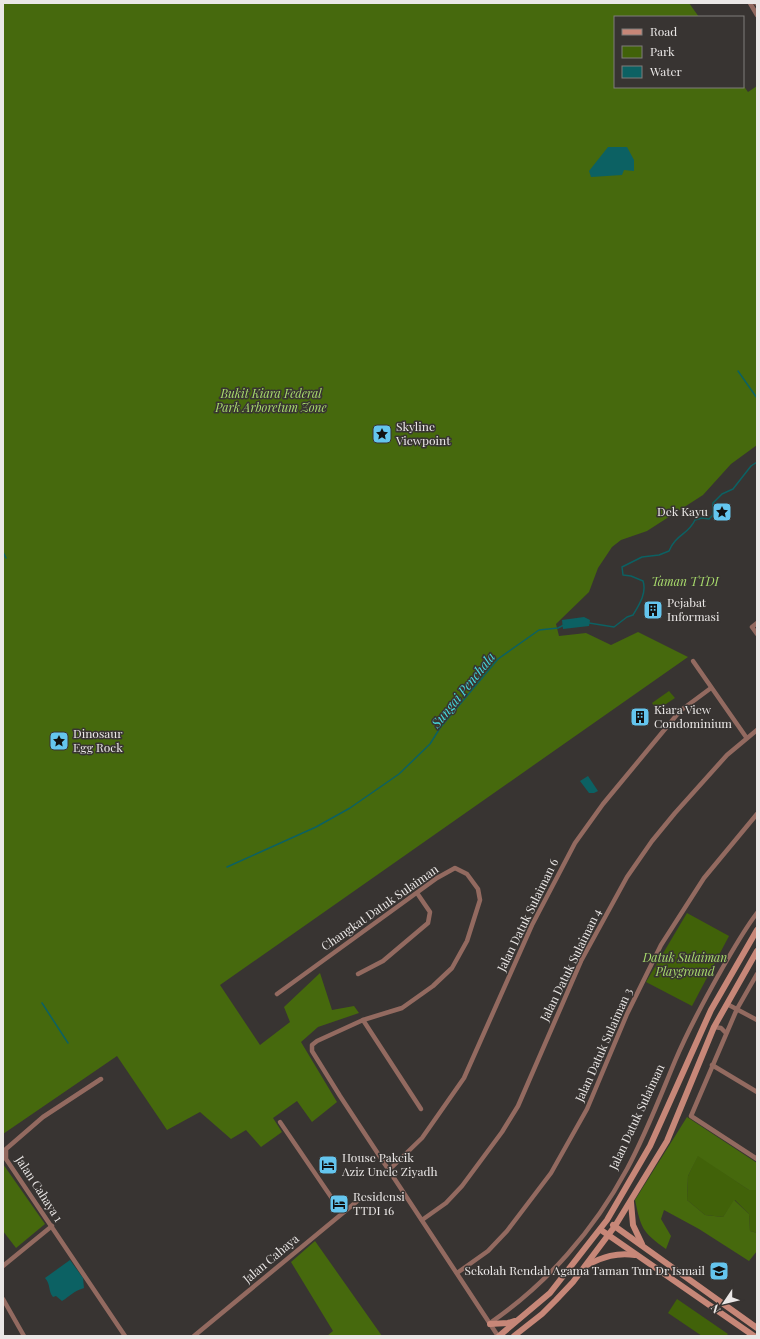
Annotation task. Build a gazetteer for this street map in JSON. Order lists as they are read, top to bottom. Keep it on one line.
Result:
{"streets":{"main road":["Jalan Datuk Sulaiman"],"street":["Changkat Datuk Sulaiman","Jalan Datuk Sulaiman 6","Jalan Datuk Sulaiman 4","Jalan Datuk Sulaiman 3","Jalan Cahaya 1","Jalan Cahaya"]},"crossings":[["Changkat Datuk Sulaiman","Jalan Datuk Sulaiman 6"]],"water":["Sungai Penchala"],"parks":["Bukit Kiara Federal Park Arboretum Zone","Taman TTDI","Datuk Sulaiman Playground"],"places":{"place":["Skyline Viewpoint","Dek Kayu","Dinosaur Egg Rock"],"building":["Pejabat Informasi","Kiara View Condominium"],"hotel":["House Pakcik Aziz Uncle Ziyadh","Residensi TTDI 16"],"school or university":["Sekolah Rendah Agama Taman Tun Dr Ismail"]},"legend":["Road","Park","Water"],"north":"bottom left"}
